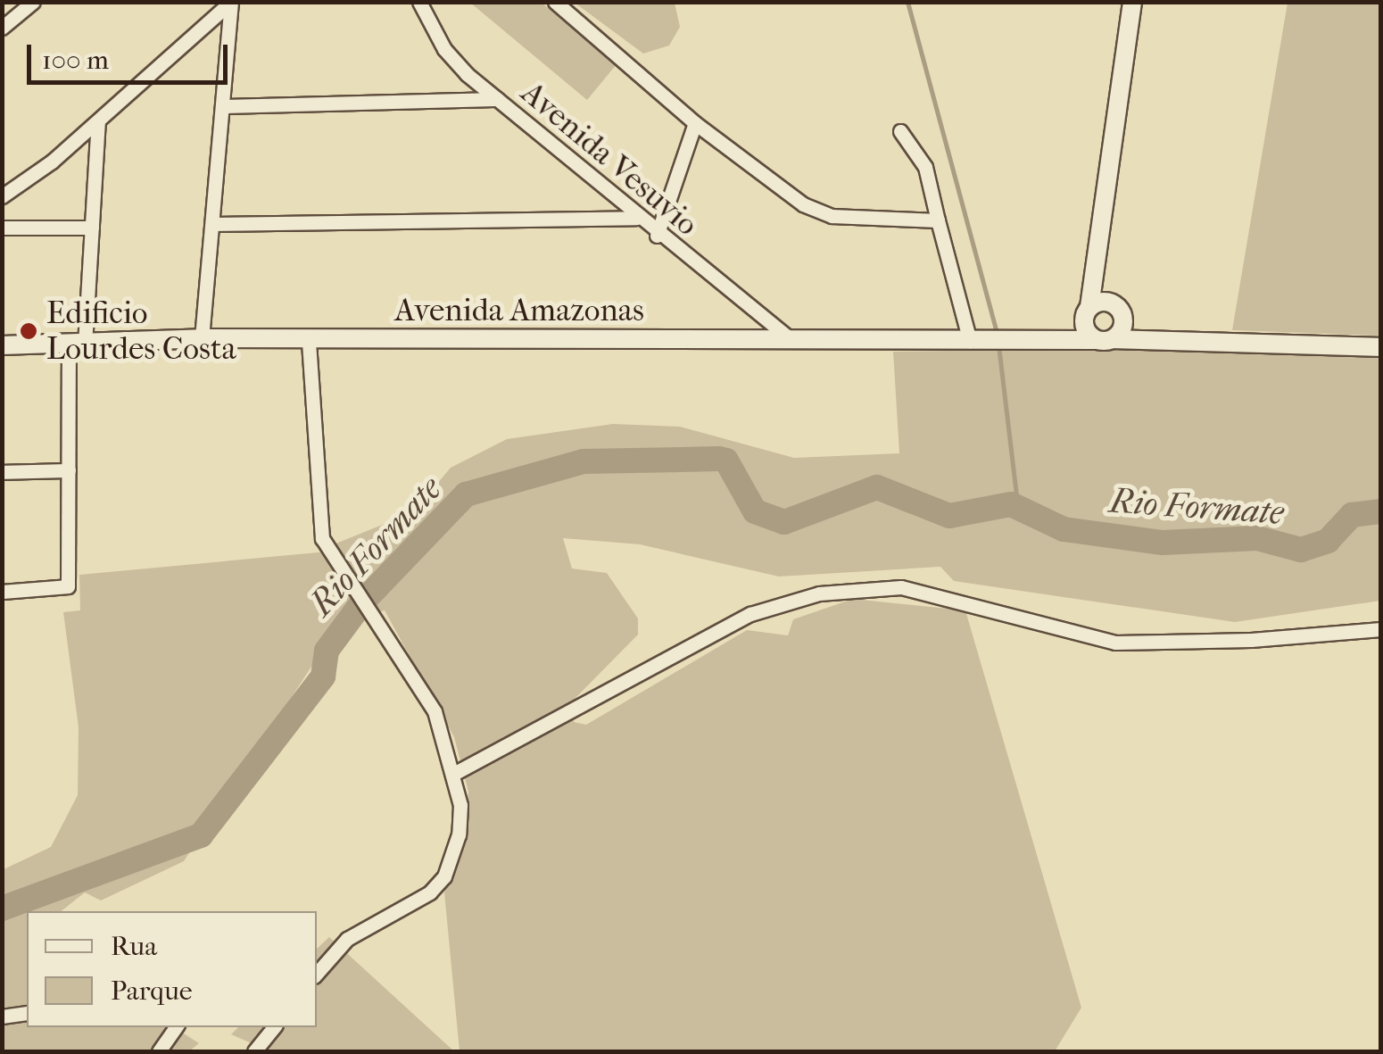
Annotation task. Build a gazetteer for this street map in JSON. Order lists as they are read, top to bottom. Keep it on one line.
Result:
{"streets":{"street":["Avenida Vesuvio","Avenida Amazonas"]},"crossings":[["Avenida Vesuvio","Avenida Amazonas"]],"water":["Rio Formate"],"places":["Edificio Lourdes Costa"],"legend":["Rua","Parque"],"scale_bar":"100 m"}
